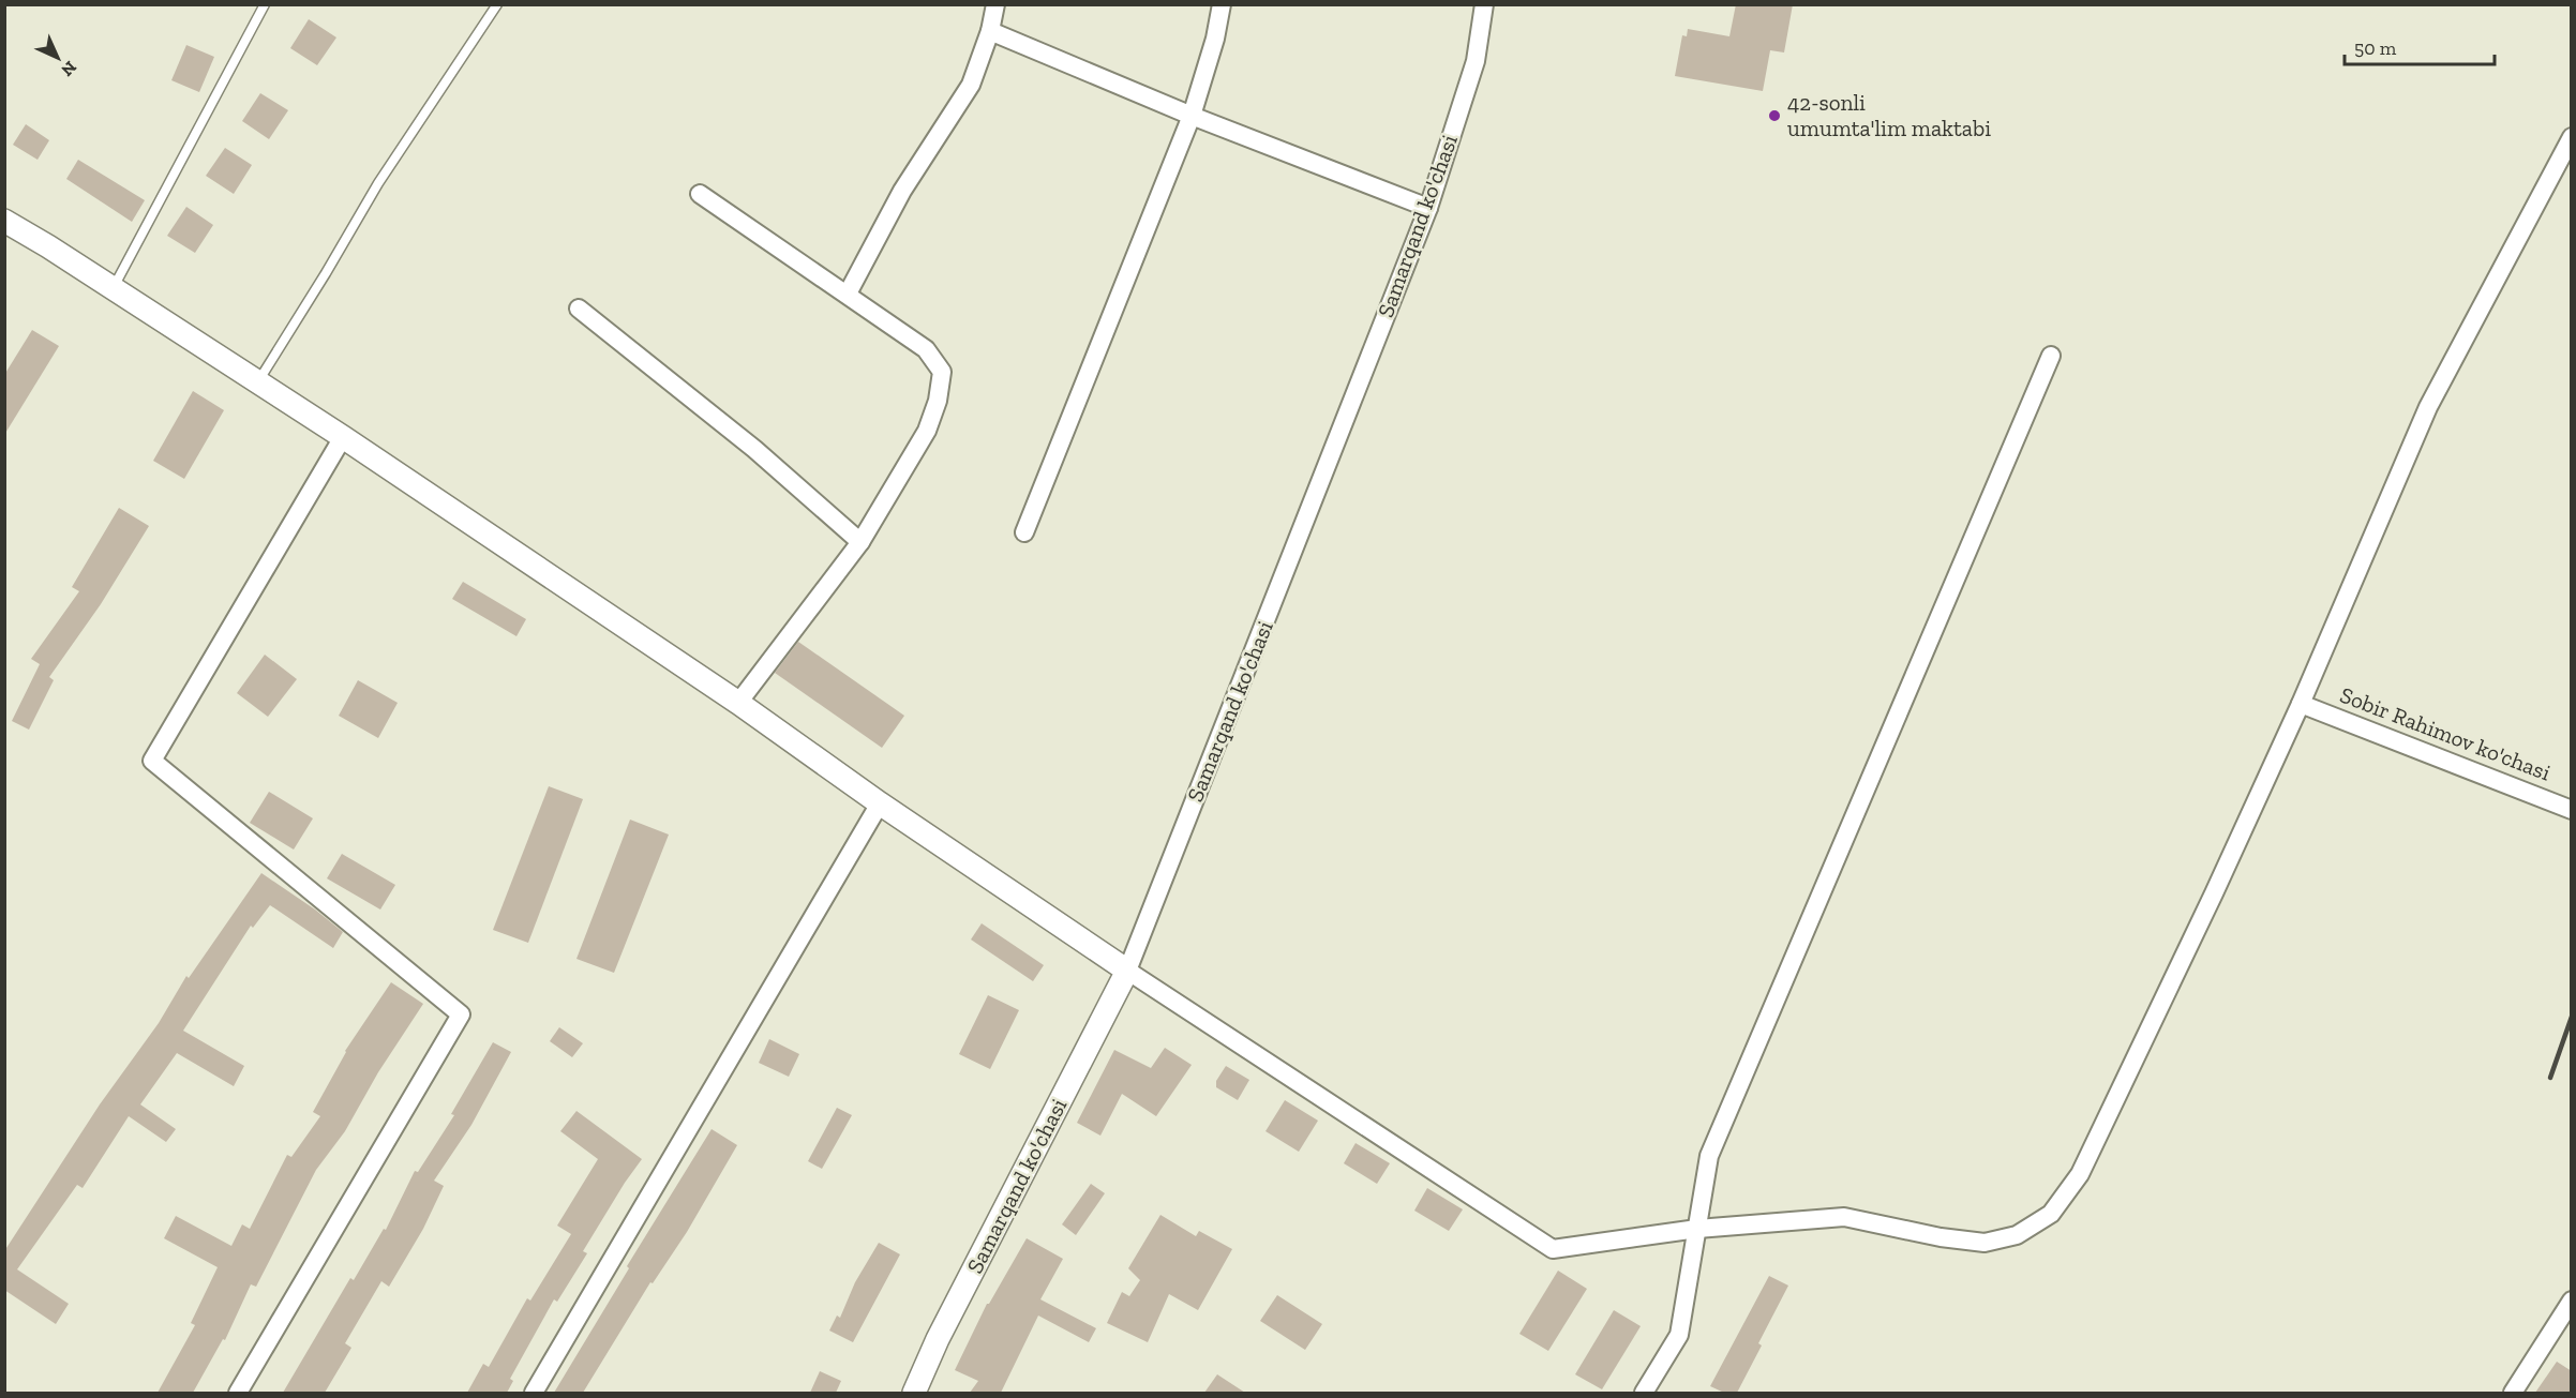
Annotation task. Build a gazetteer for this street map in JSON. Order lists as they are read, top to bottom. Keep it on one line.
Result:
{"streets":{"street":["Samarqand ko'chasi","Sobir Rahimov ko'chasi"]},"places":["42-sonli umumta'lim maktabi"],"scale_bar":"50 m","north":"bottom right"}
